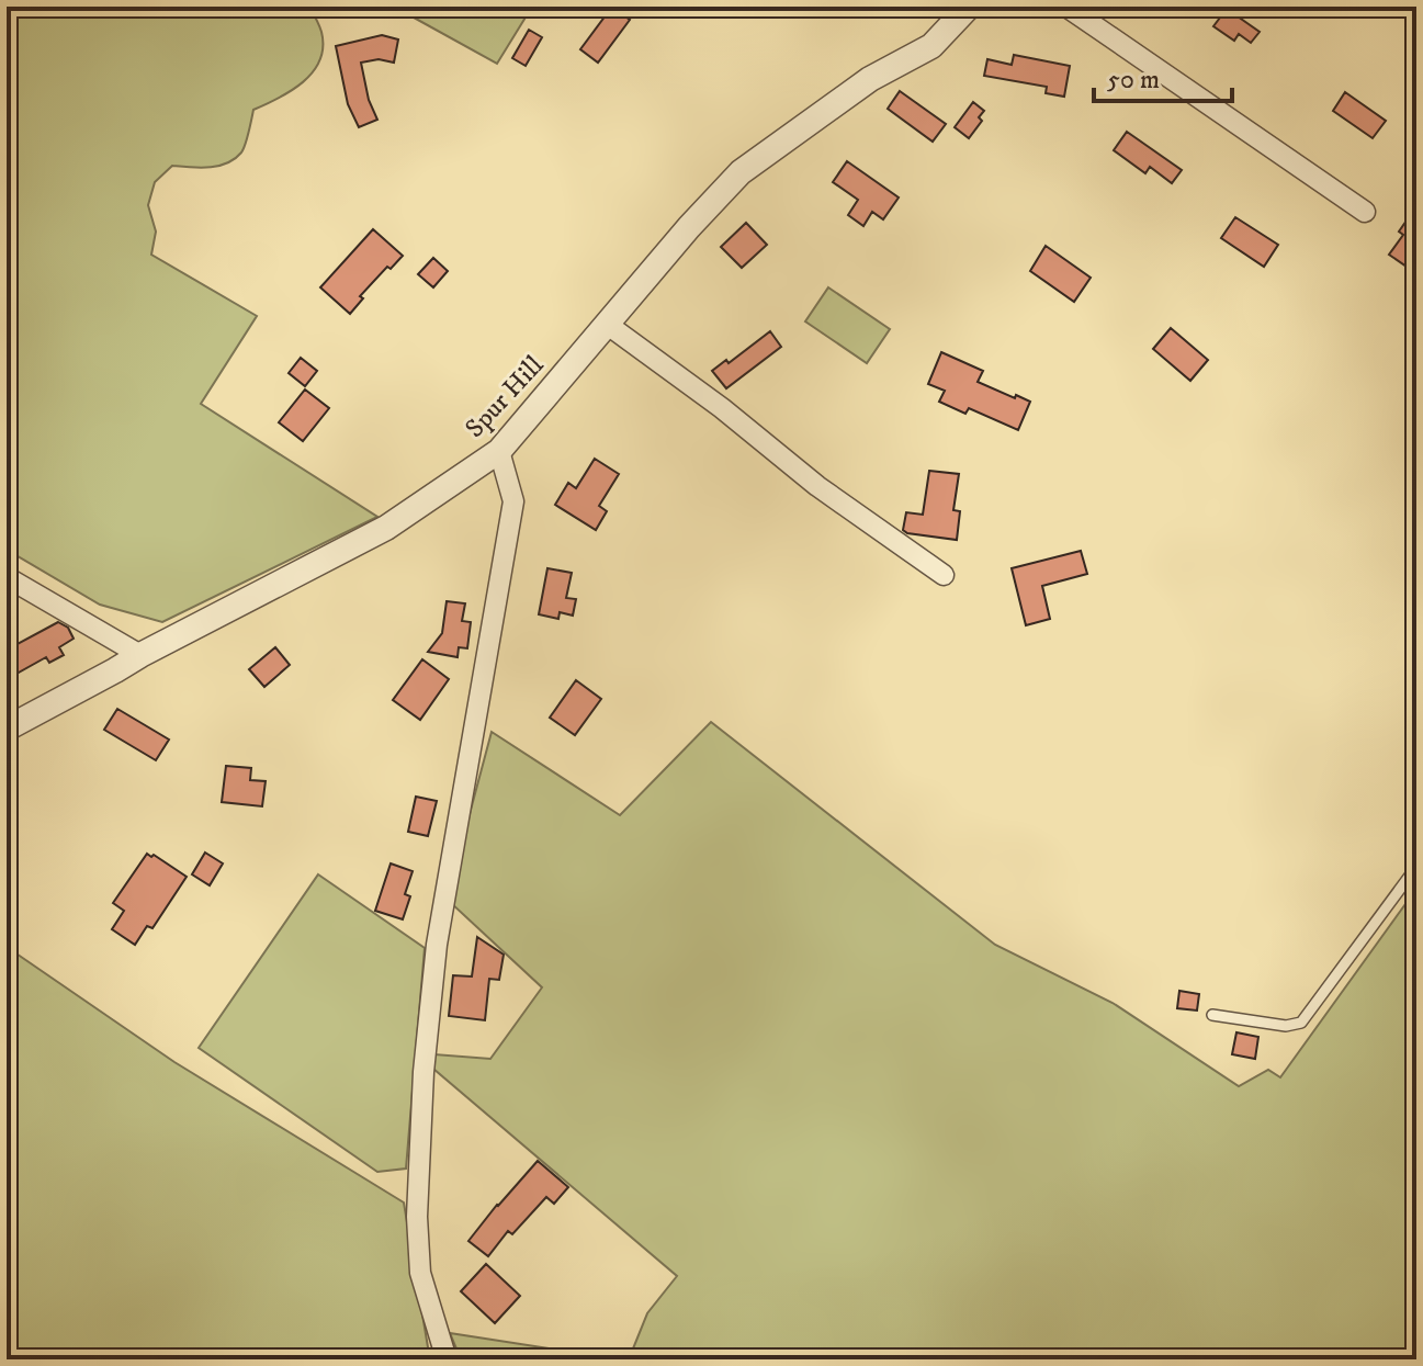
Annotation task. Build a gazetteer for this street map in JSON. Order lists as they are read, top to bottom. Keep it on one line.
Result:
{"streets":{"street":["Spur Hill"]},"scale_bar":"50 m"}
